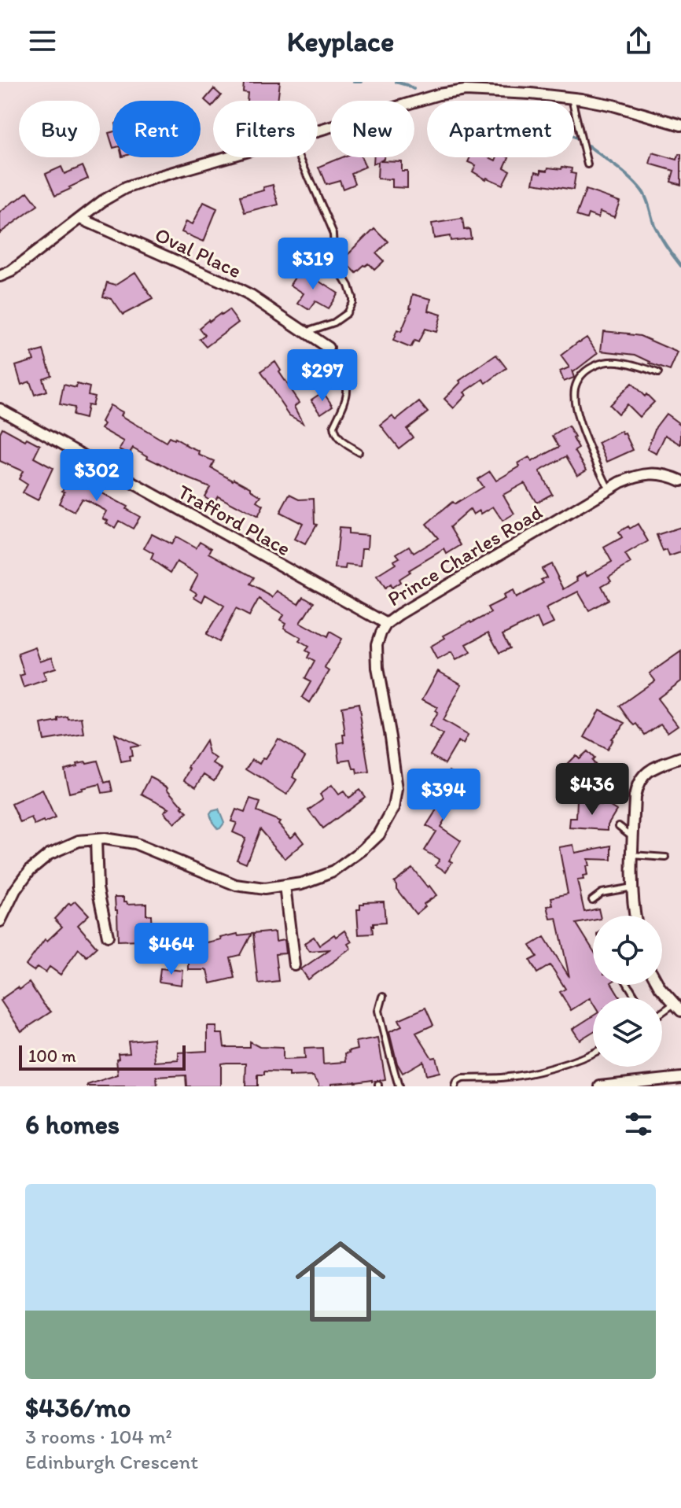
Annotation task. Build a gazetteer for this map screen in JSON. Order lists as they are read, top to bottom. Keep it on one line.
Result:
{"streets":{"street":["Oval Place","Trafford Place","Prince Charles Road"]},"crossings":[["Trafford Place","Prince Charles Road"]],"scale_bar":"100 m","page":{"header":"Keyplace","chip":["Buy","Rent","Filters","New","Apartment"],"price":["$319","$297","$302","$436","$394","$464"],"scale":"100 m","heading":"6 homes","list":[{"name":"$436/mo","note":"3 rooms · 104 m² · Edinburgh Crescent"}]}}
